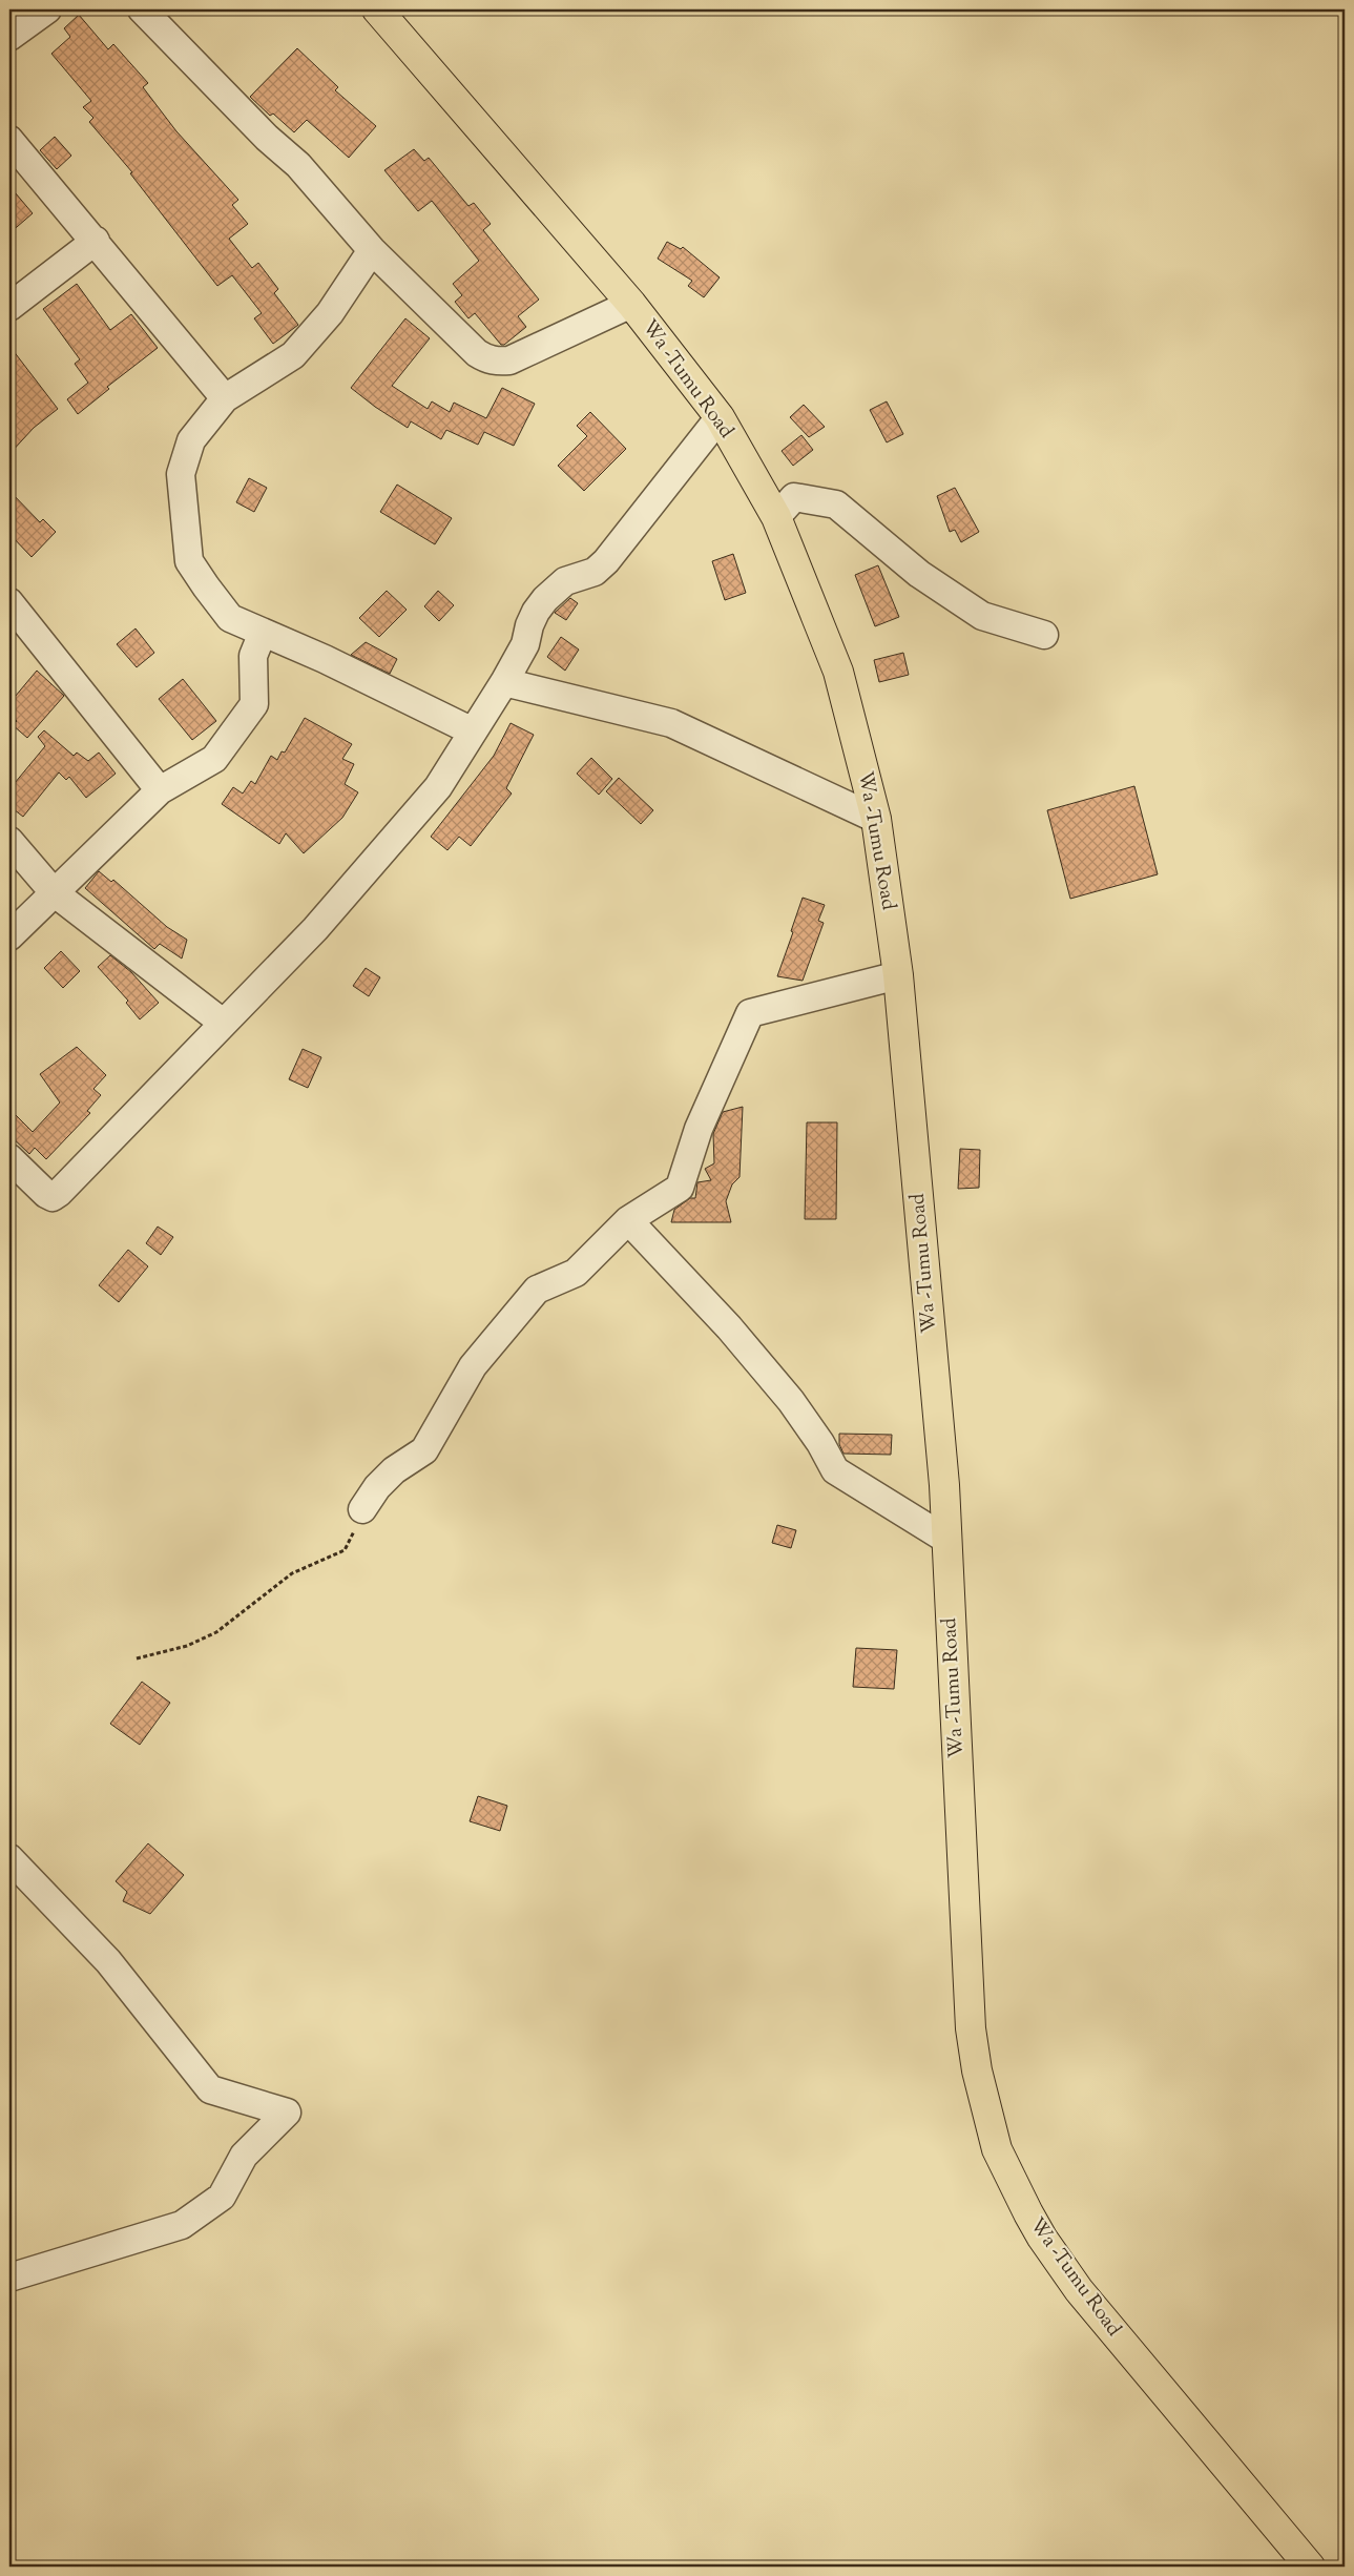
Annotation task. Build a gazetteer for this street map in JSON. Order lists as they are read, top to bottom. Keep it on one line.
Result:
{"streets":{"highway":["Wa -Tumu Road"]}}
